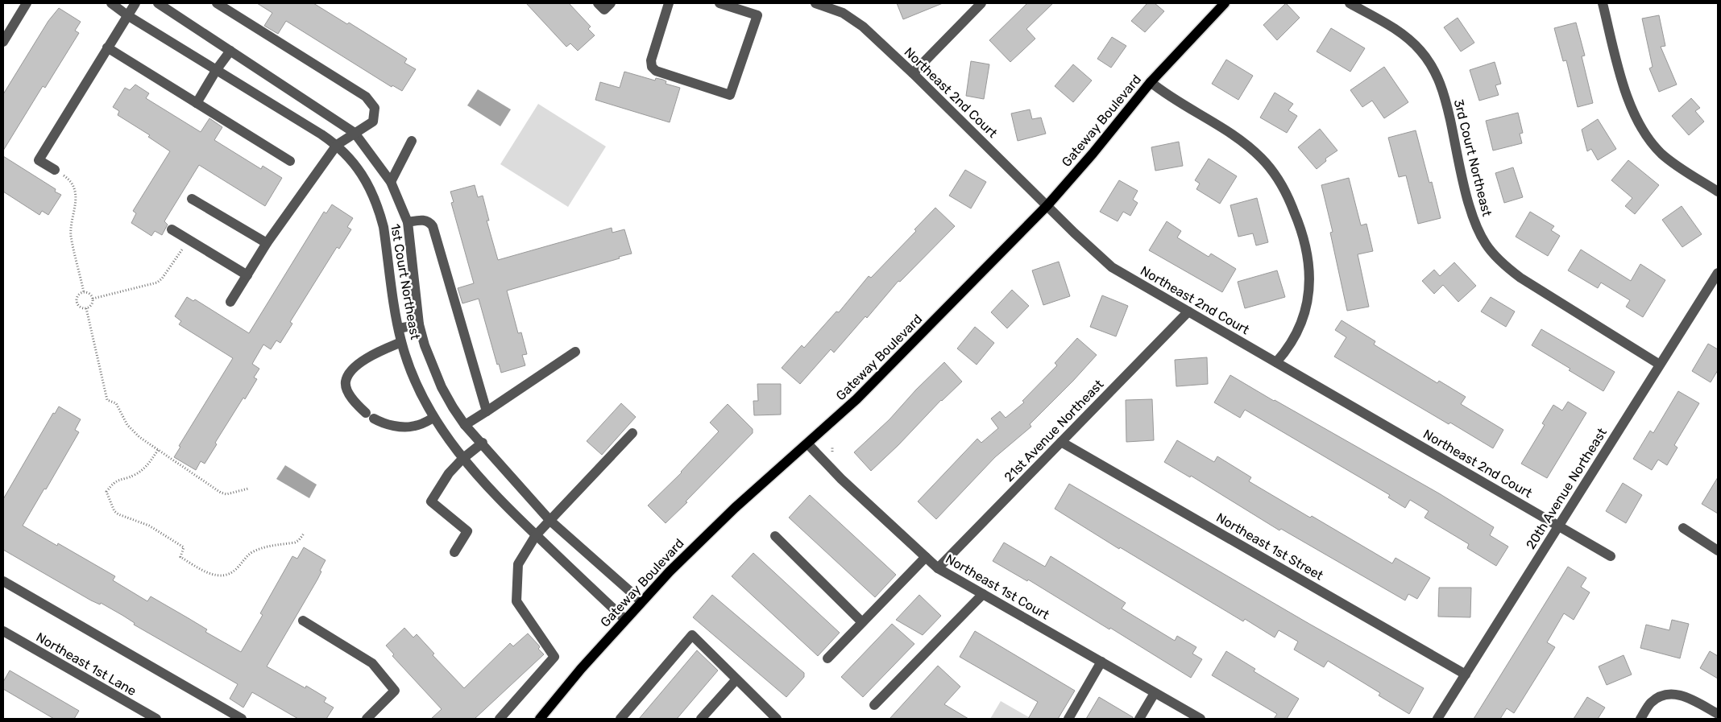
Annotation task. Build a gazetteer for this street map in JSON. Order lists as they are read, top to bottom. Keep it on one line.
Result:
{"streets":{"main road":["Gateway Boulevard"],"street":["Northeast 2nd Court","3rd Court Northeast","1st Court Northeast","21st Avenue Northeast","20th Avenue Northeast","Northeast 1st Street","Northeast 1st Court","Northeast 1st Lane"]},"crossings":[["Northeast 2nd Court","Gateway Boulevard"],["Northeast 2nd Court","21st Avenue Northeast"],["Northeast 2nd Court","20th Avenue Northeast"],["Gateway Boulevard","1st Court Northeast"],["Gateway Boulevard","Northeast 1st Court"],["3rd Court Northeast","20th Avenue Northeast"],["21st Avenue Northeast","Northeast 1st Street"],["21st Avenue Northeast","Northeast 1st Court"],["20th Avenue Northeast","Northeast 1st Street"]]}
